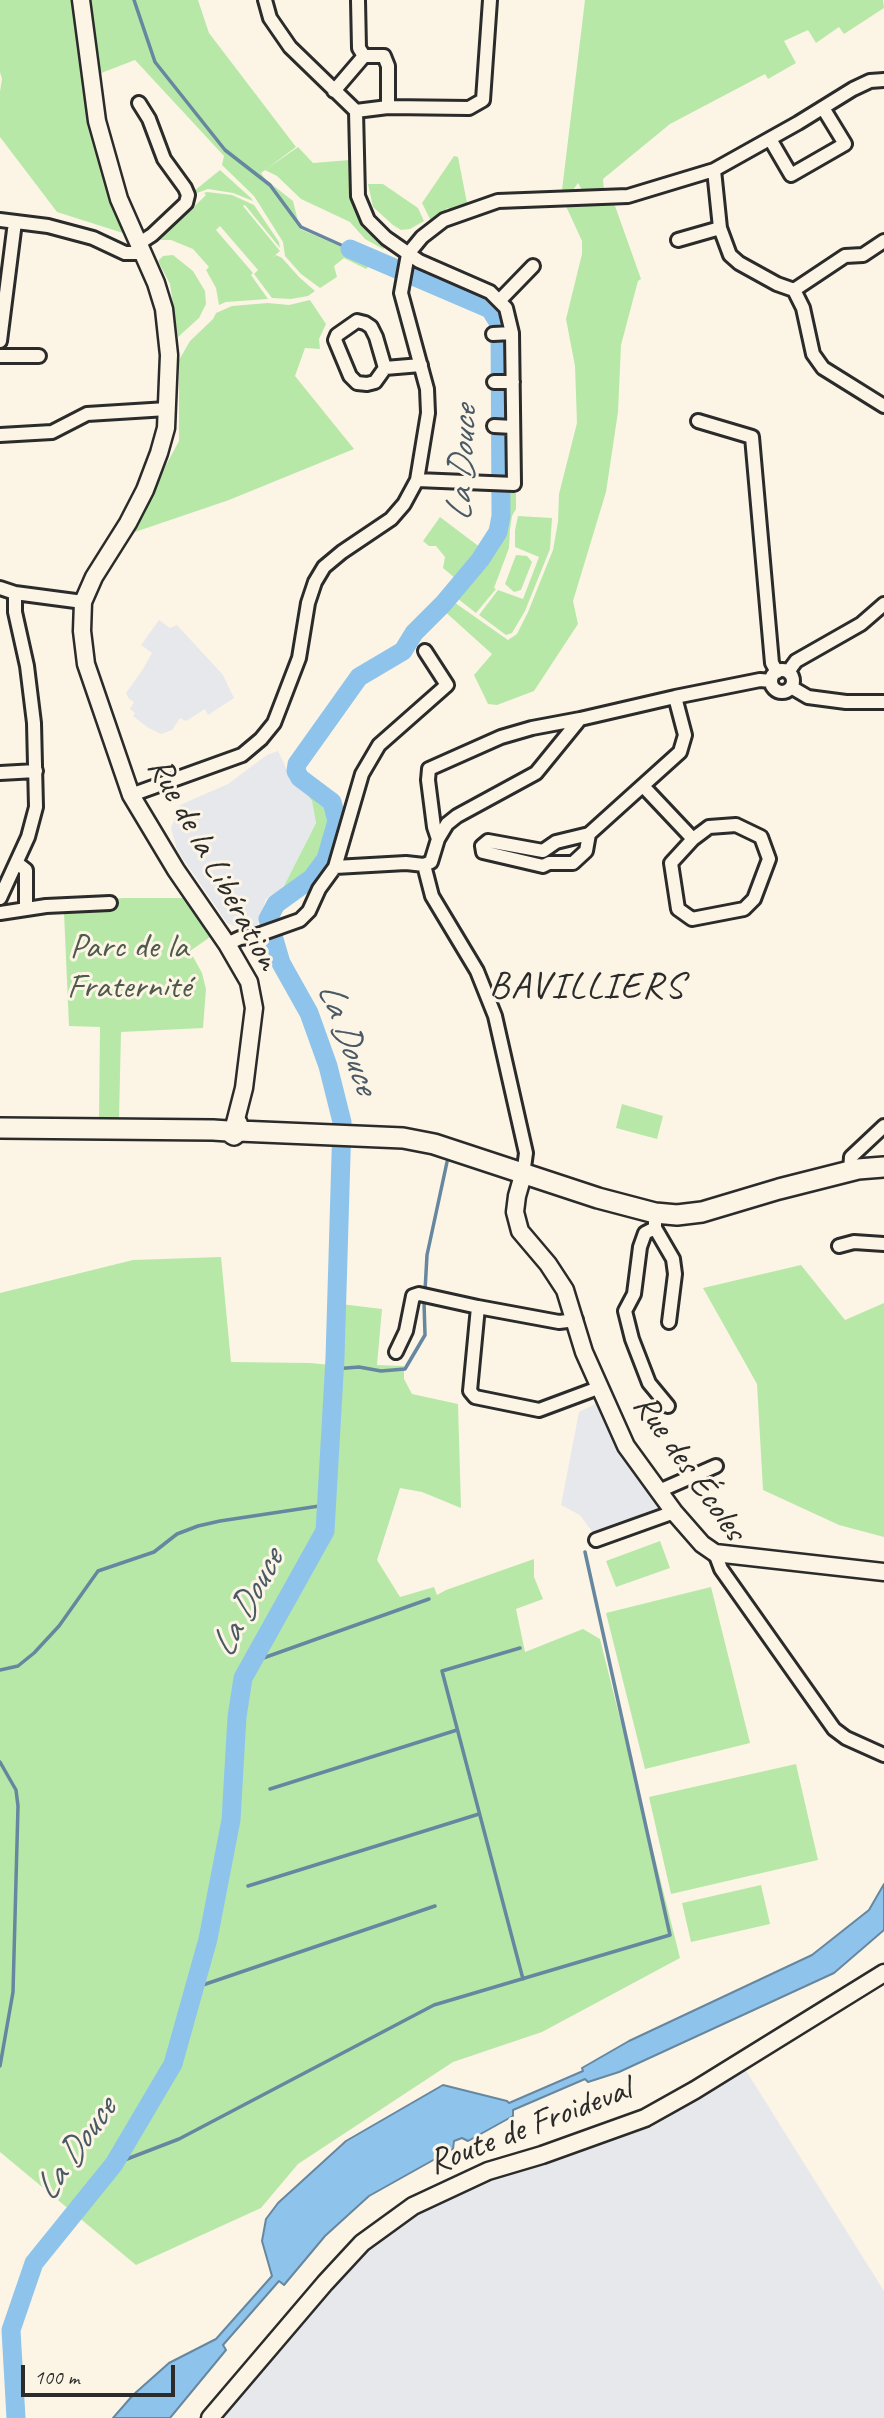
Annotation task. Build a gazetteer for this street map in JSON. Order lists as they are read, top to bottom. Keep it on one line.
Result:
{"streets":{"street":["Rue de la Libération","Rue des Écoles","Route de Froideval"]},"districts":["BAVILLIERS"],"water":["La Douce"],"parks":["Parc de la Fraternité"],"scale_bar":"100 m"}
